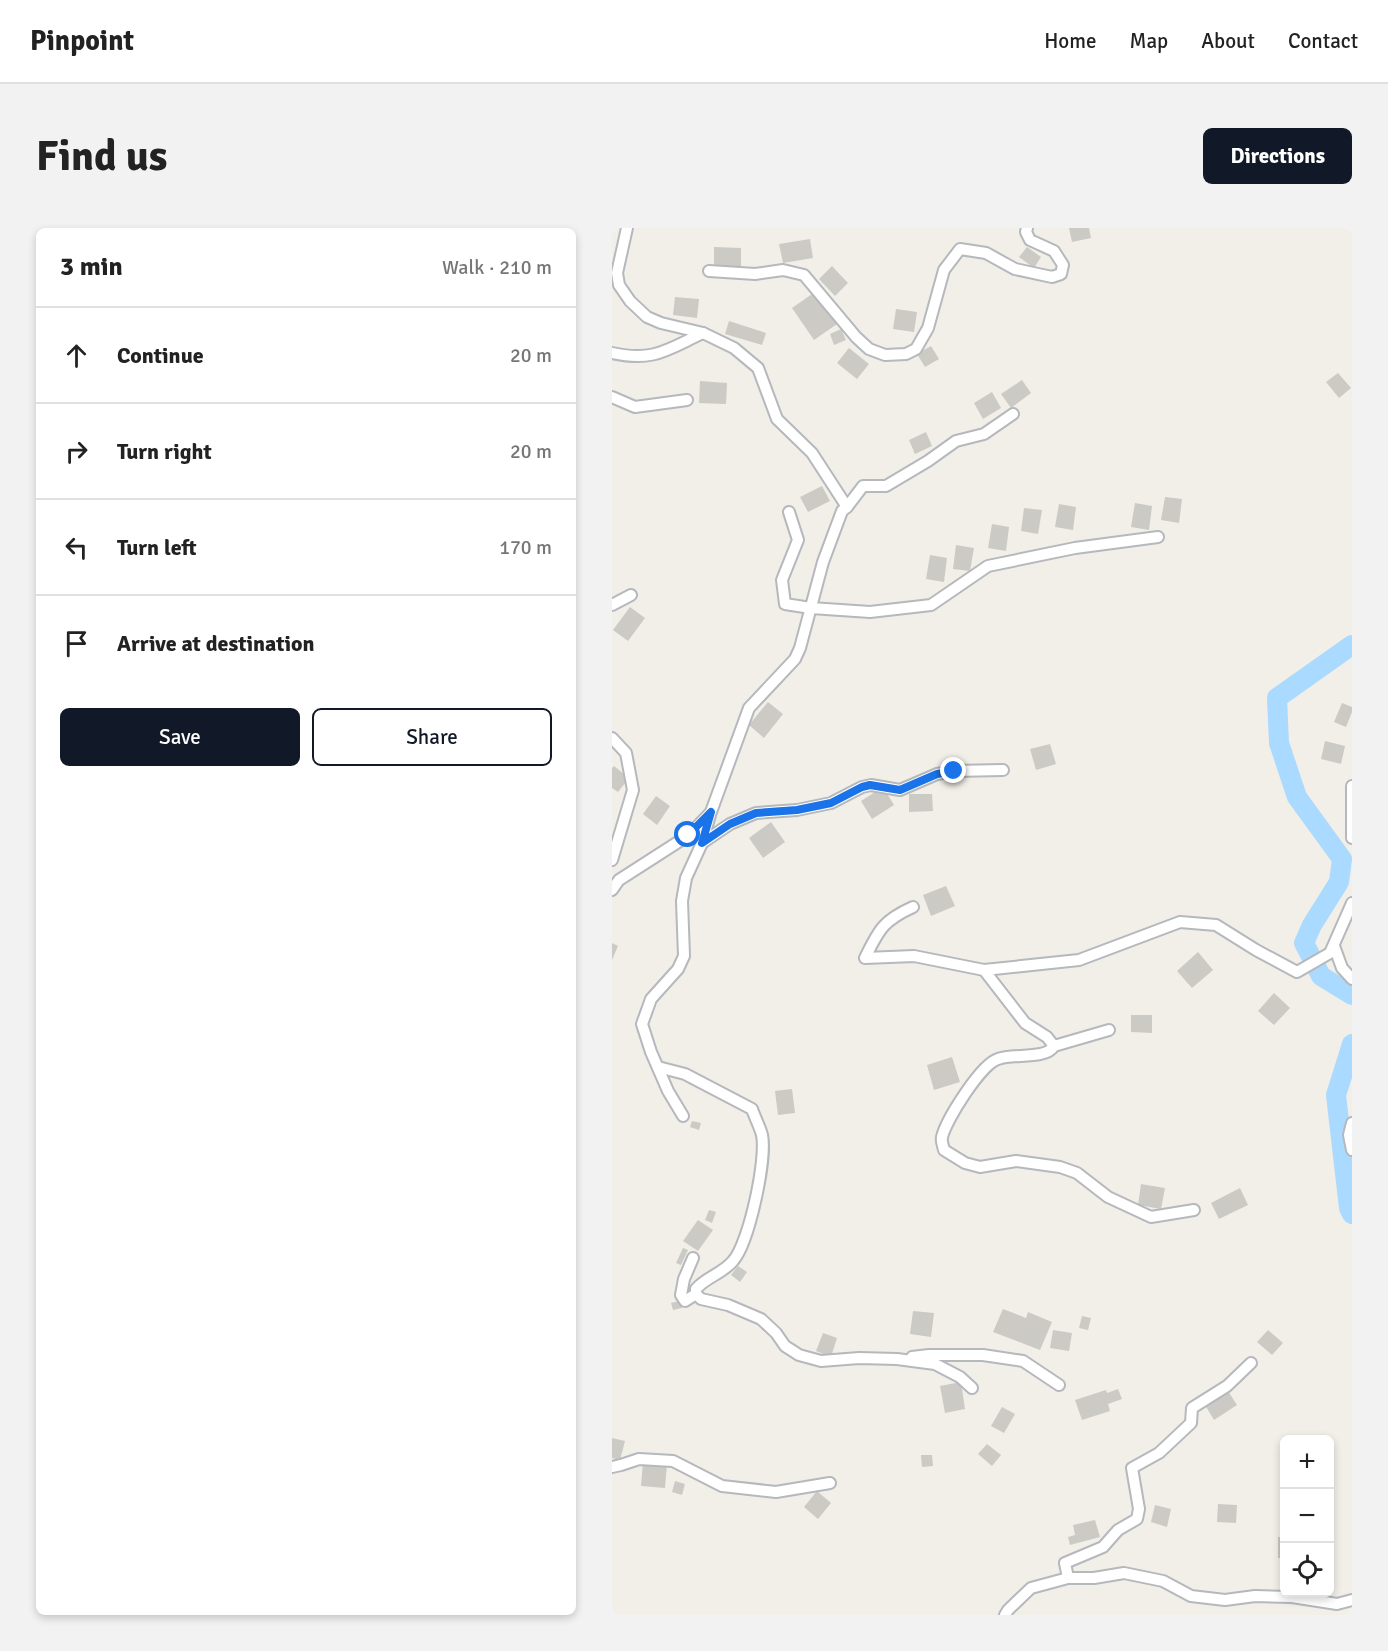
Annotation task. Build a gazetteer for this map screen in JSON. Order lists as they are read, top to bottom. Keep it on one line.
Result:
{"page":{"header":"Pinpoint","nav":["Home","Map","About","Contact"],"buttons":["Directions",["Save","Share"]],"title":"Find us","heading":["3 min","Walk · 210 m"],"list":[["Continue","20 m"],["Turn right","20 m"],["Turn left","170 m"],"Arrive at destination"],"map_buttons":["+","−"]}}
